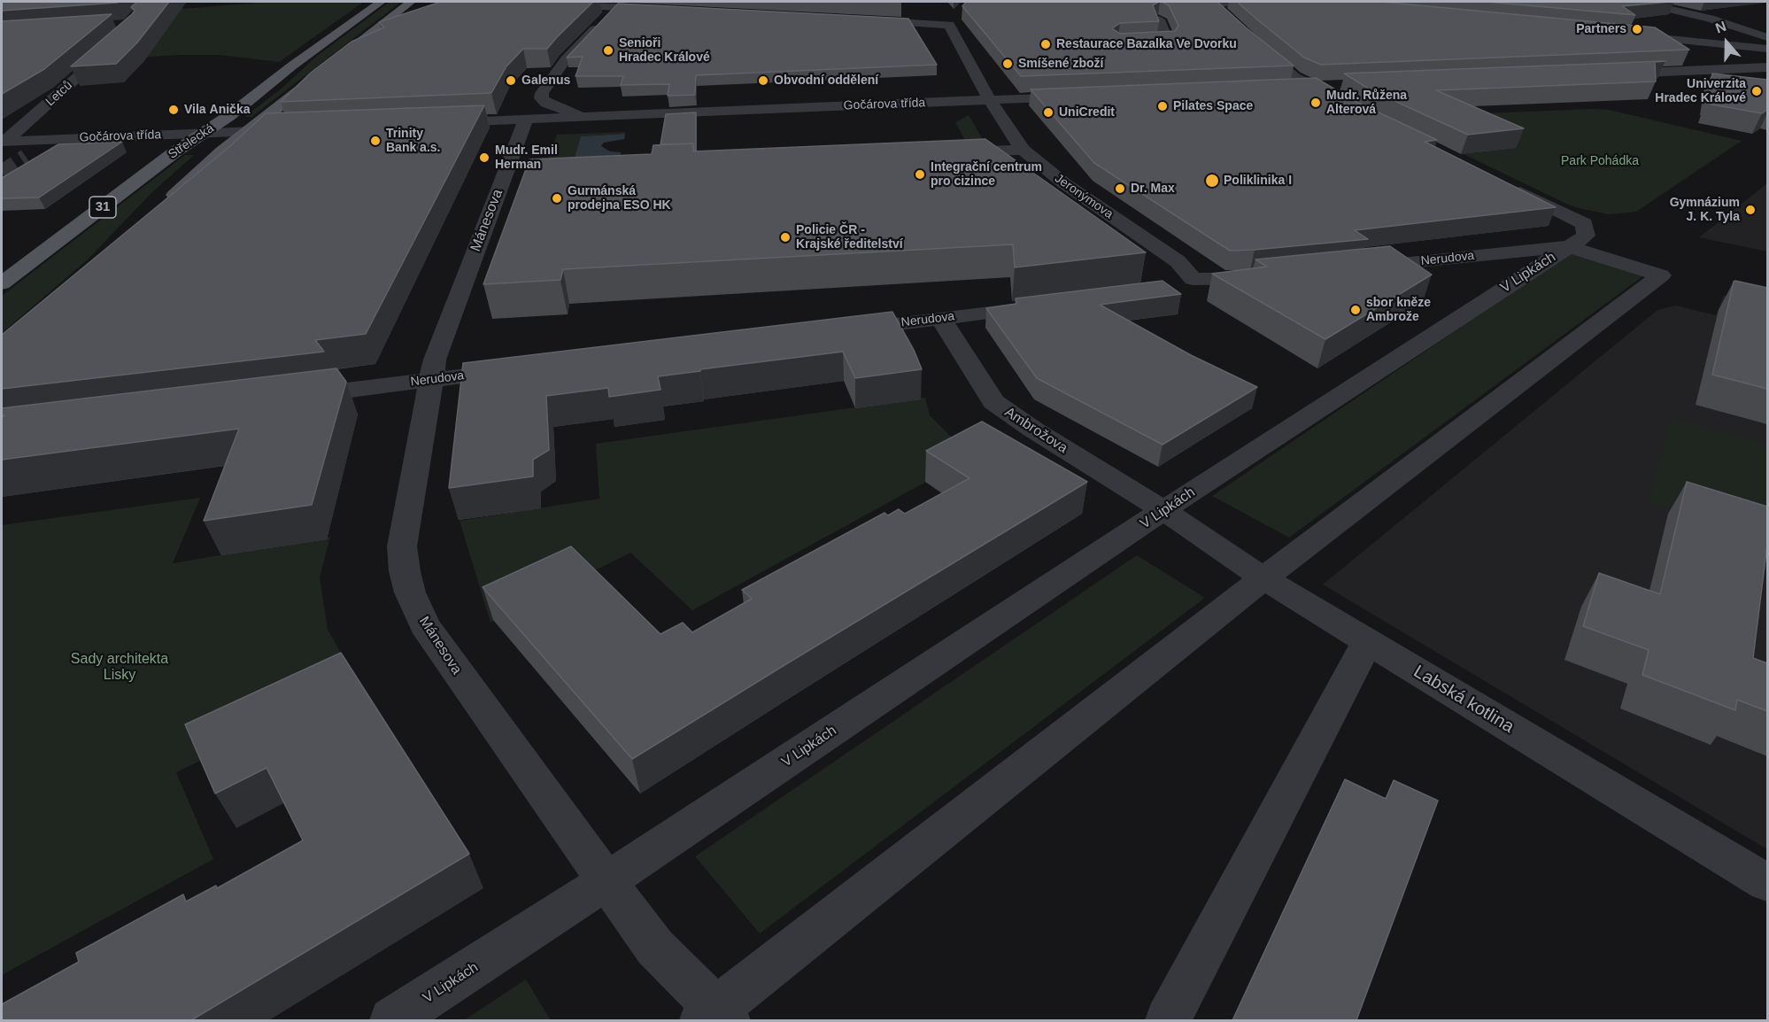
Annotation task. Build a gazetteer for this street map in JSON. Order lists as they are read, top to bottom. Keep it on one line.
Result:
{"streets":{"main road":["Střelecká","31"],"street":["Letců","Gočárova třída","Jeronýmova","Mánesova","Nerudova","V Lipkách","Ambrožova","Labská kotlina"]},"crossings":[["Letců","Gočárova třída"],["Gočárova třída","Střelecká"],["Gočárova třída","Jeronýmova"],["Gočárova třída","Mánesova"],["Mánesova","Nerudova"],["Mánesova","V Lipkách"],["Nerudova","V Lipkách"],["Nerudova","Ambrožova"],["V Lipkách","Ambrožova"],["V Lipkách","Labská kotlina"],["Ambrožova","Labská kotlina"]],"parks":["Park Pohádka","Sady architekta Lisky"],"places":["Partners","Restaurace Bazalka Ve Dvorku","Senioři Hradec Králové","Smíšené zboží","Galenus","Obvodní oddělení","Univerzita Hradec Králové","Mudr. Růžena Alterová","Pilates Space","Vila Anička","UniCredit","Trinity Bank a.s.","Mudr. Emil Herman","Integrační centrum pro cizince","Poliklinika I","Dr. Max","Gurmánská prodejna ESO HK","Gymnázium J. K. Tyla","Policie ČR - Krajské ředitelství","sbor kněze Ambrože"],"north":"top"}
